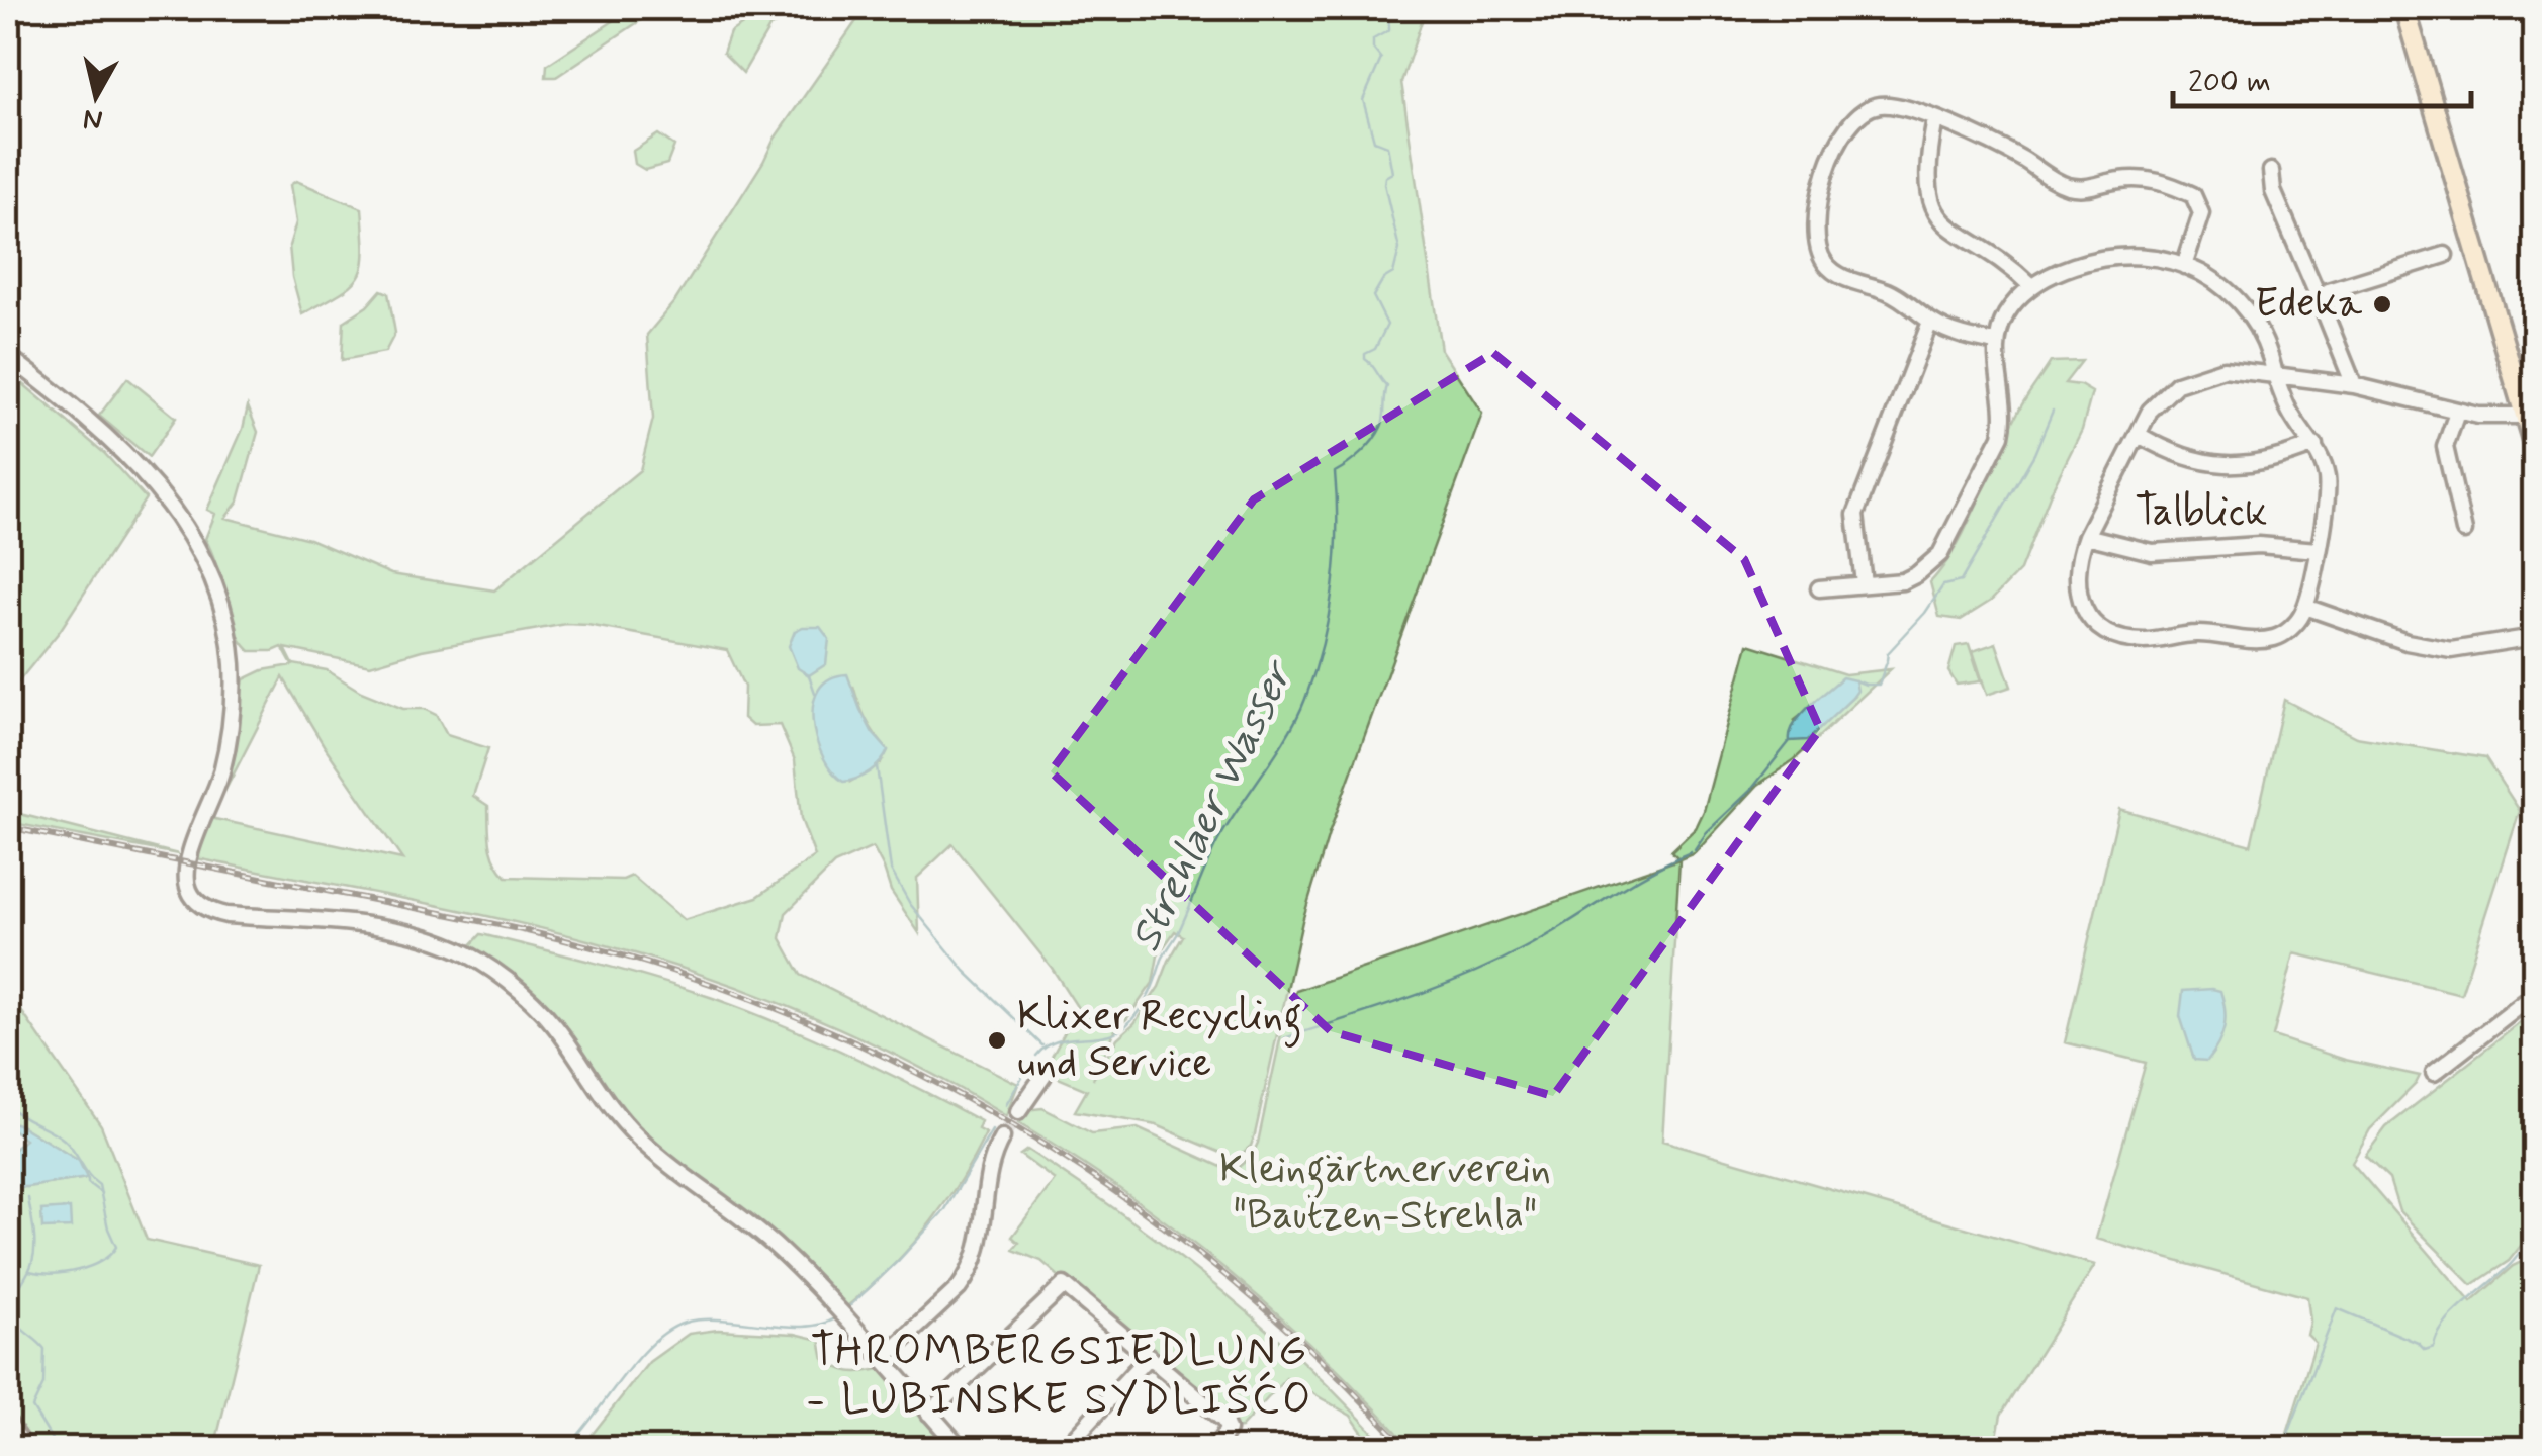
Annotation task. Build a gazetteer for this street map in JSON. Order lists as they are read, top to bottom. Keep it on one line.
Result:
{"streets":{"street":["Talblick"]},"districts":["THROMBERGSIEDLUNG - LUBINSKE SYDLIŠĆO"],"water":["Strehlaer Wasser"],"parks":["Kleingärtnerverein \"Bautzen-Strehla\""],"places":["Edeka","Klixer Recycling und Service"],"scale_bar":"200 m","north":"bottom"}
